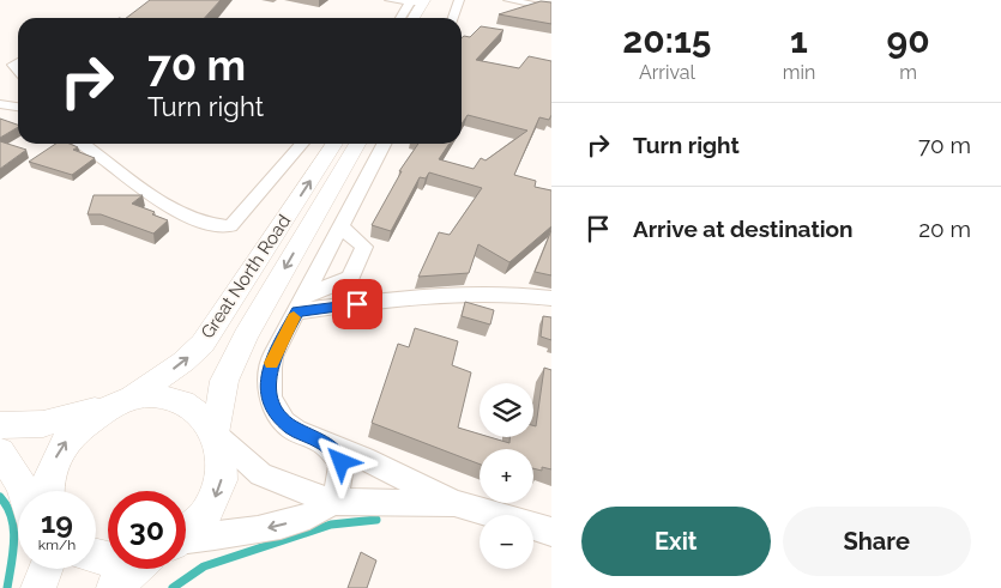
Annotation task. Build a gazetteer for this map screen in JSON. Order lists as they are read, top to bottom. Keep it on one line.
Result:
{"streets":{"main road":["Great North Road"]},"page":{"eta":["20:15","Arrival","1","min","90","m"],"turn":["70 m","Turn right"],"list":[{"name":"Turn right","value":"70 m"},{"name":"Arrive at destination","value":"20 m"}],"map_buttons":["+","−"],"speed":"19 km/h","limit":"30","buttons":["Exit","Share"]}}
